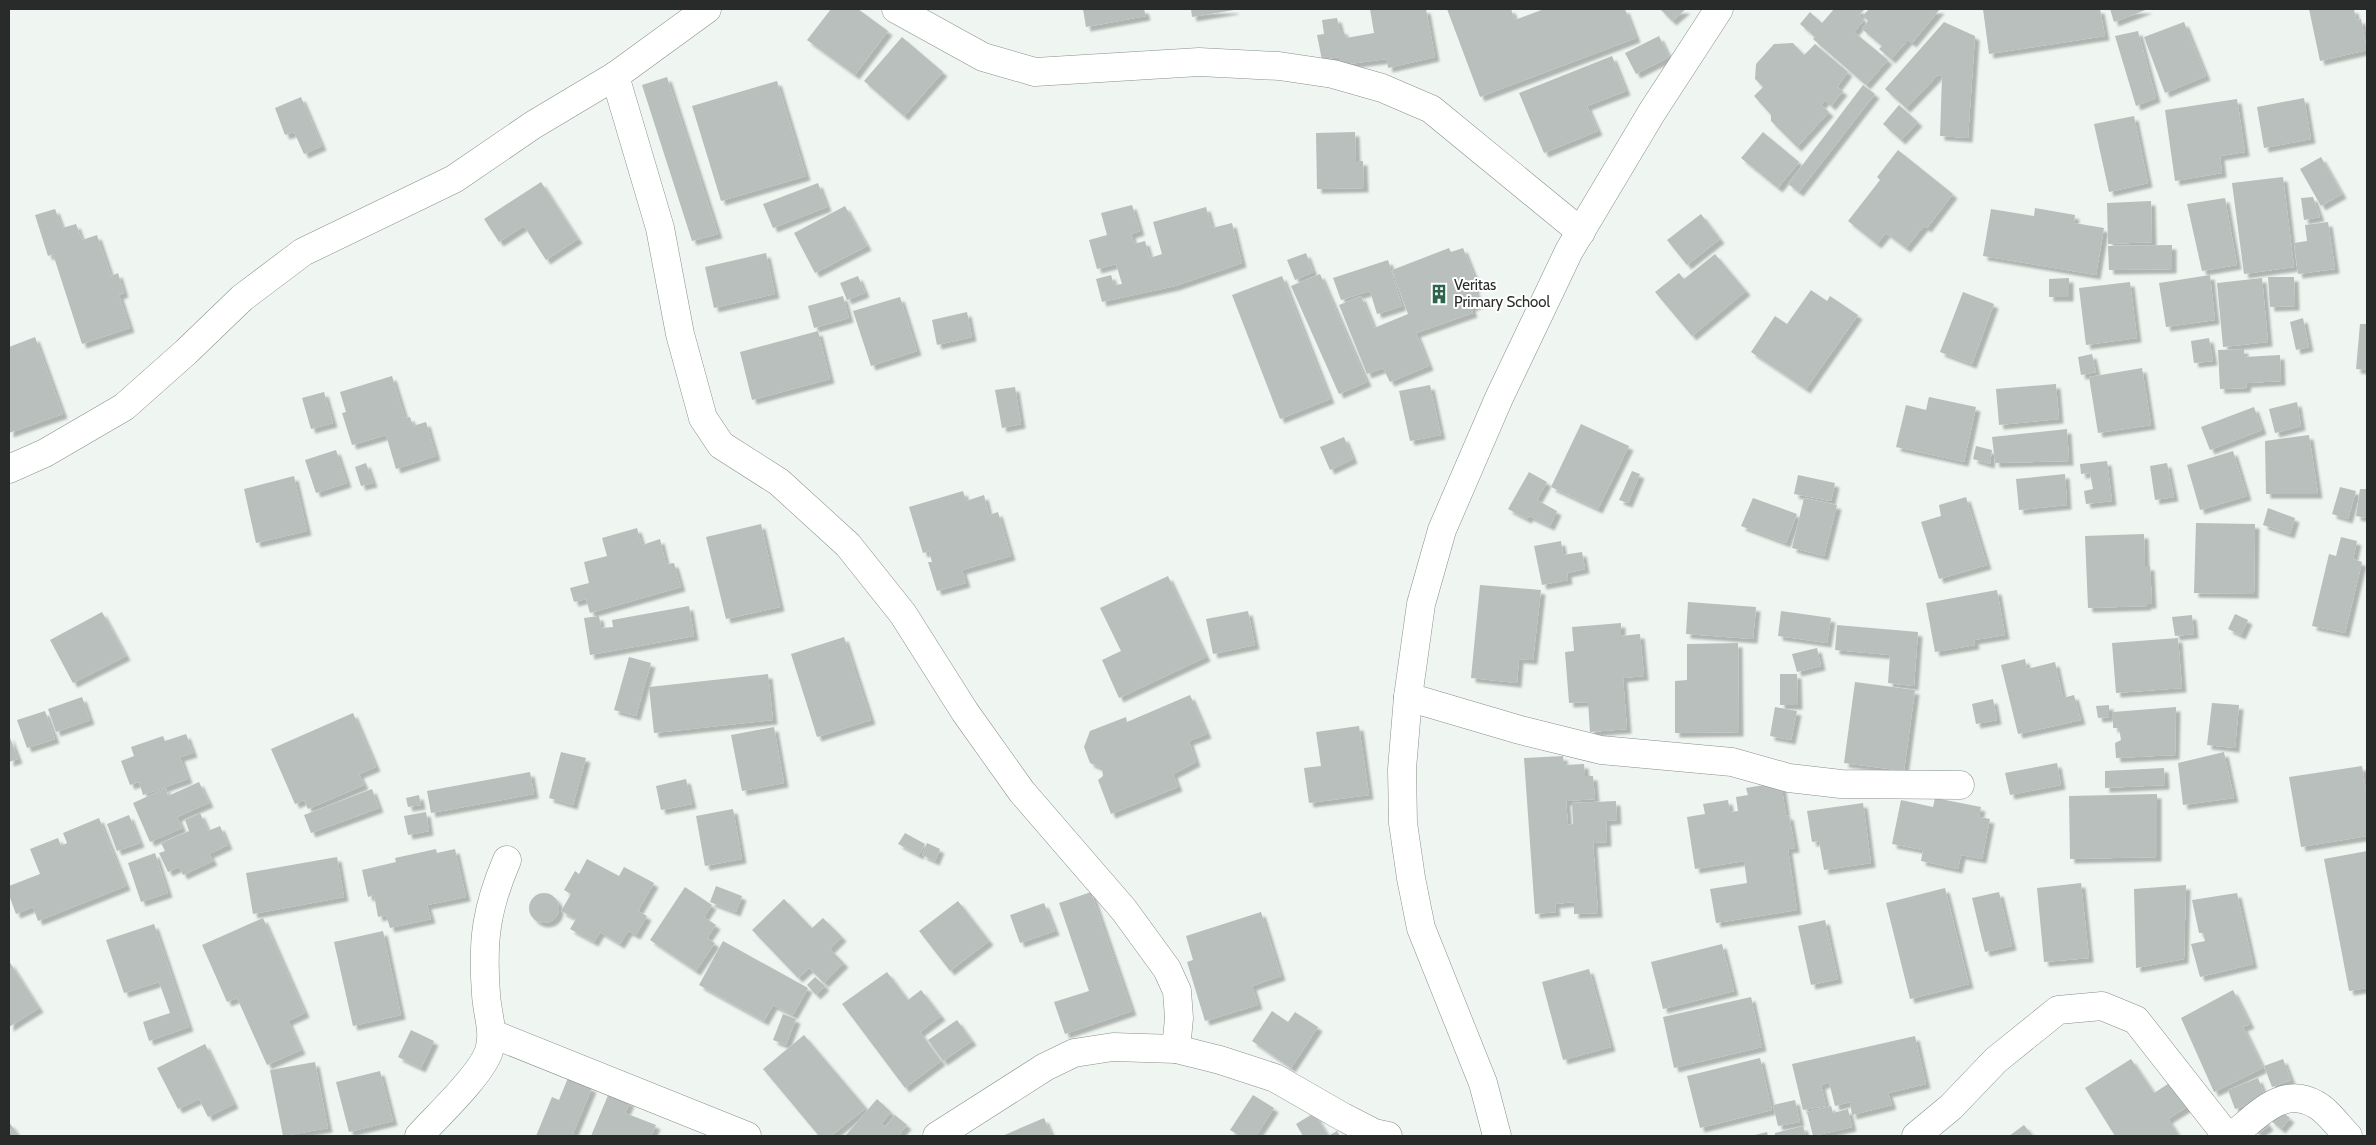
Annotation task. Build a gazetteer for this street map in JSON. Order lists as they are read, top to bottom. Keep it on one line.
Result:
{"places":{"building":["Veritas Primary School"]}}
